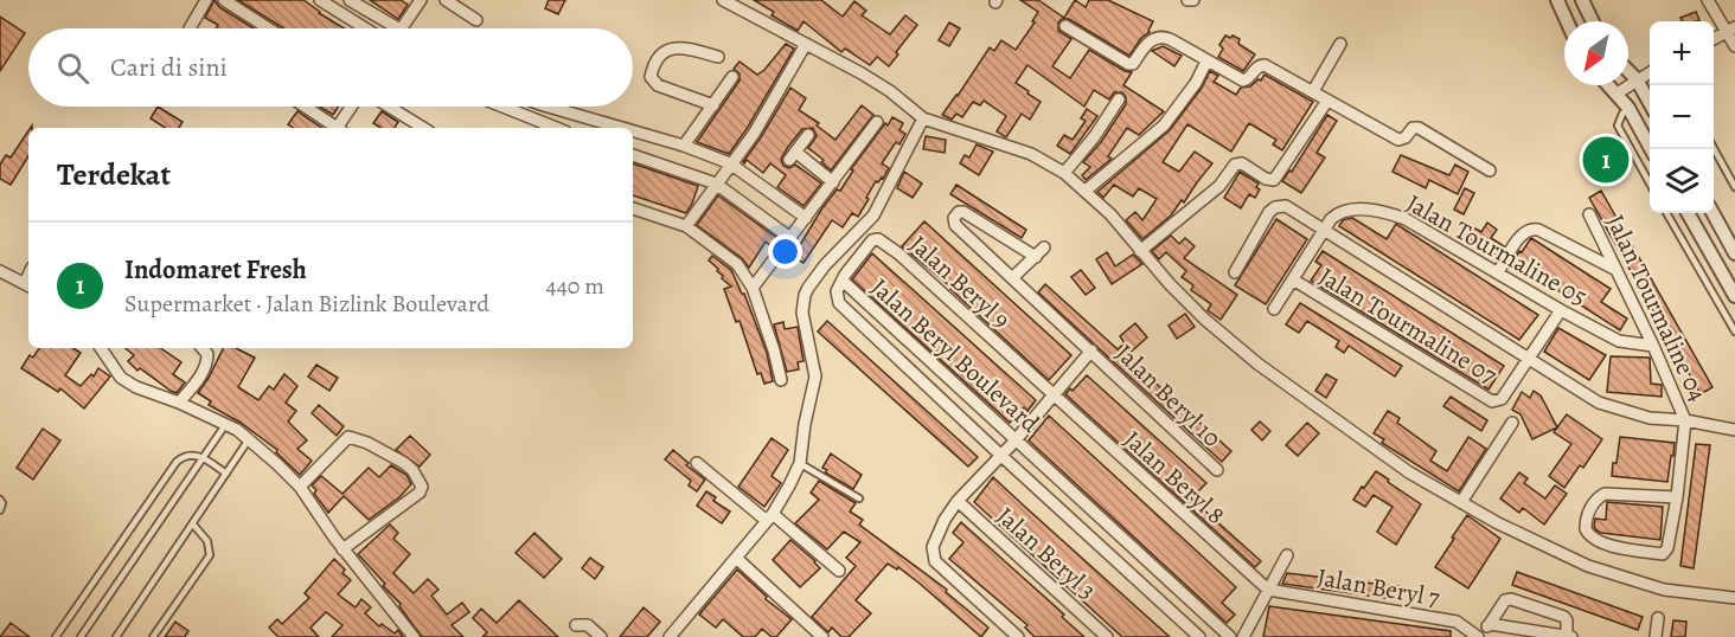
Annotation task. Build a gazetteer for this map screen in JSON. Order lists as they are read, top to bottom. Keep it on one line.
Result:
{"streets":{"street":["Jalan Tourmaline 05","Jalan Beryl 9","Jalan Tourmaline 04","Jalan Tourmaline 07","Jalan Beryl Boulevard","Jalan Beryl 10","Jalan Beryl 8","Jalan Beryl 3","Jalan Beryl 7"]},"crossings":[["Jalan Tourmaline 05","Jalan Tourmaline 04"],["Jalan Tourmaline 05","Jalan Tourmaline 07"],["Jalan Beryl 9","Jalan Beryl Boulevard"],["Jalan Beryl 9","Jalan Beryl 10"],["Jalan Beryl 9","Jalan Beryl 8"],["Jalan Beryl 8","Jalan Beryl 7"]],"north":"bottom left","page":{"map_buttons":["+","−"],"search":"Cari di sini","heading":"Terdekat","pins":"1","list":[{"mark":"1","name":"Indomaret Fresh","note":"Supermarket · Jalan Bizlink Boulevard","value":"440 m"}]}}
